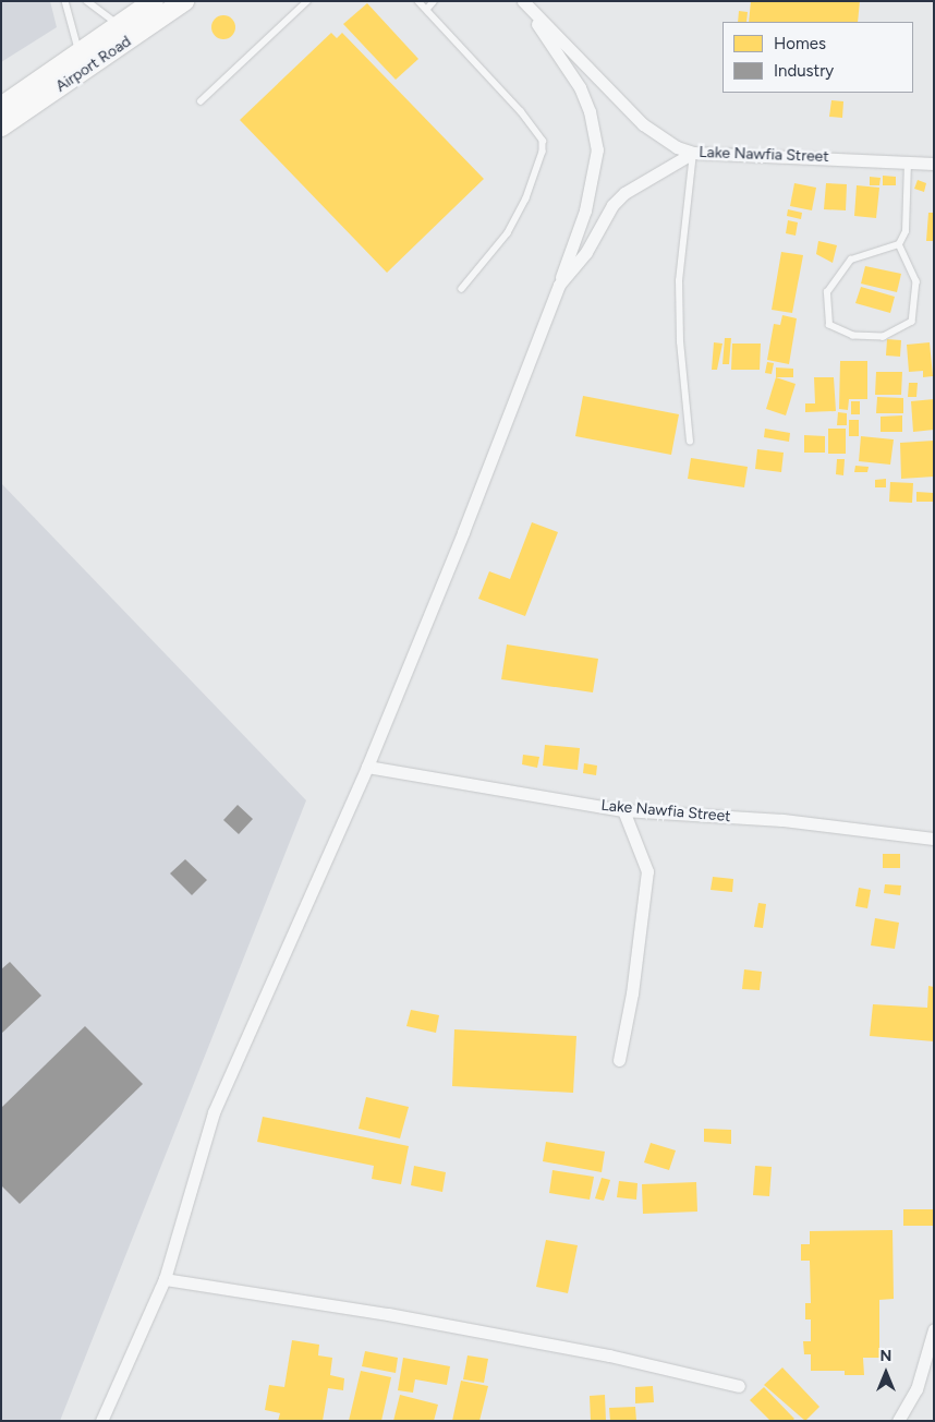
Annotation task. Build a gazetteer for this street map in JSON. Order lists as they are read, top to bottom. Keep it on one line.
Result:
{"streets":{"main road":["Airport Road"],"street":["Lake Nawfia Street"]},"legend":["Homes","Industry"],"north":"top"}
